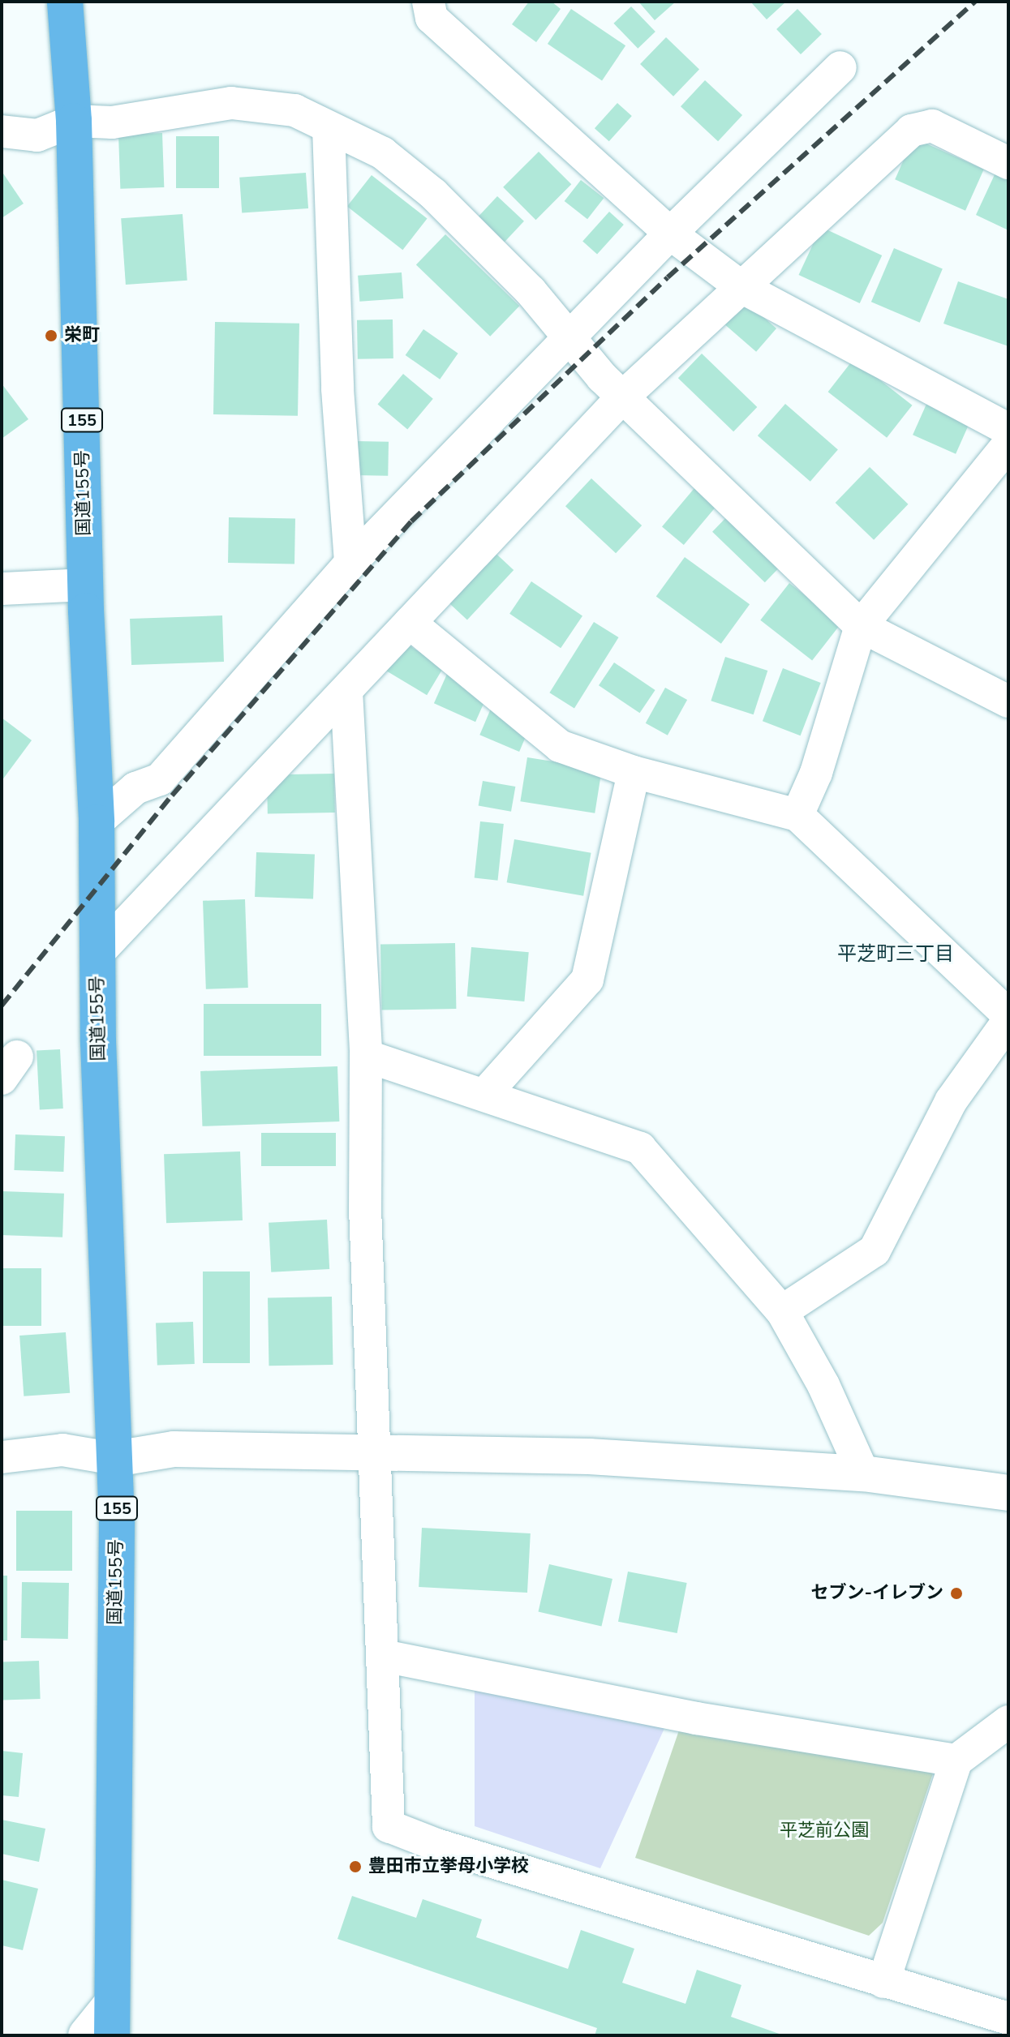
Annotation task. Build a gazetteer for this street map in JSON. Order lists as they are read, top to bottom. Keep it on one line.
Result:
{"streets":{"highway":["155","国道155号"]},"districts":["平芝町三丁目"],"parks":["平芝前公園"],"places":["栄町","セブン-イレブン","豊田市立挙母小学校"]}
